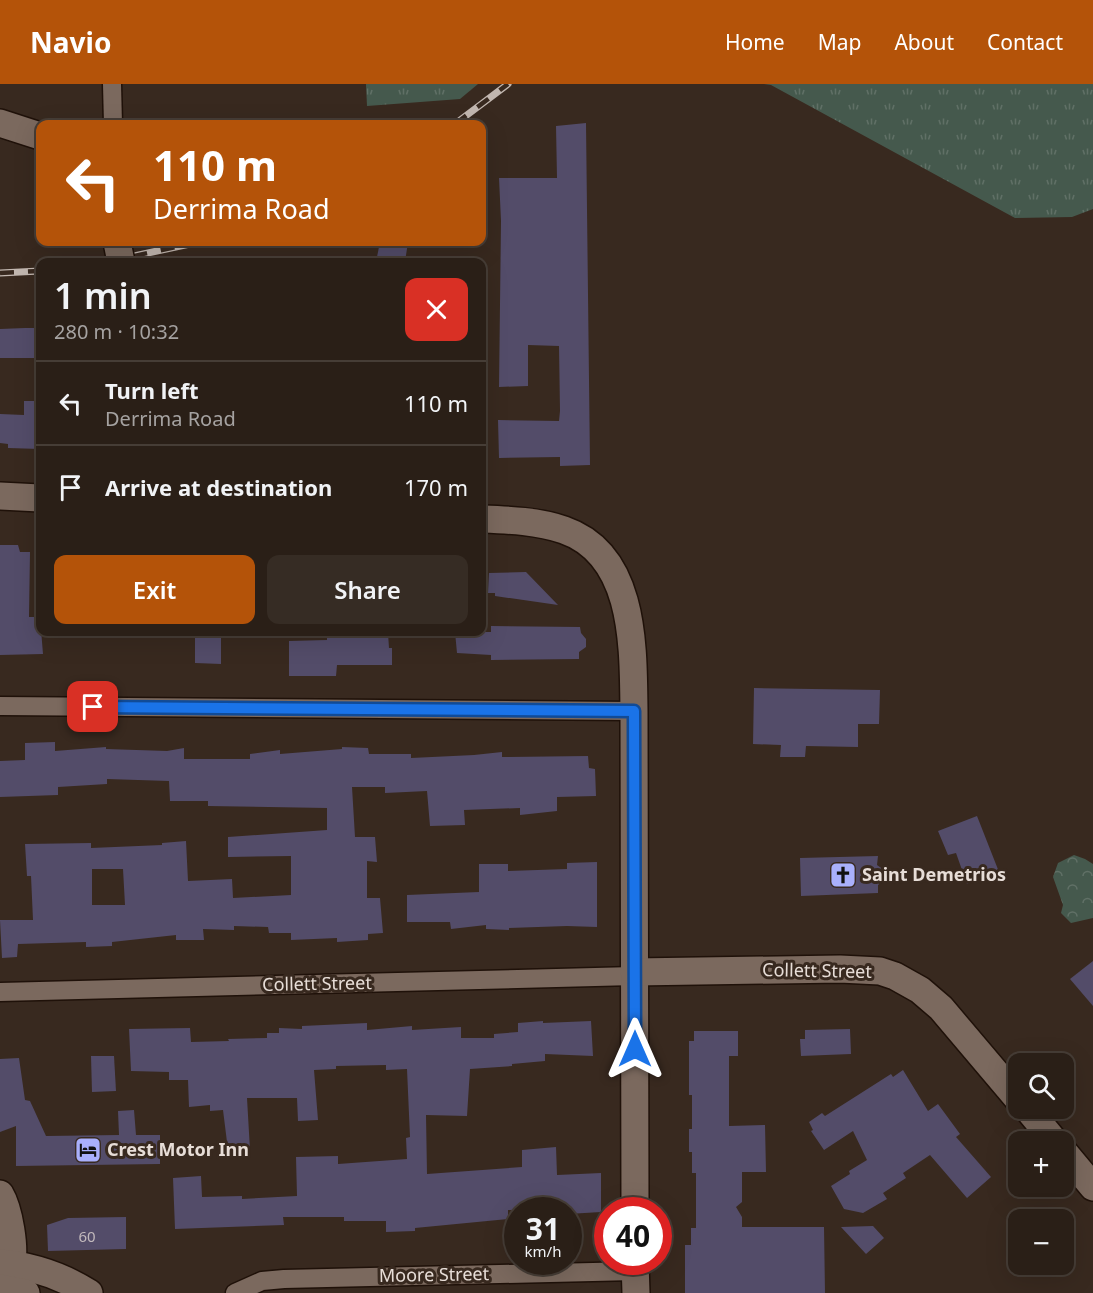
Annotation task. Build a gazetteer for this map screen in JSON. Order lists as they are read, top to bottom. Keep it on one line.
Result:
{"streets":{"street":["Collett Street","Moore Street"]},"places":{"church":["Saint Demetrios"],"hotel":["Crest Motor Inn"]},"house_numbers":["60"],"page":{"header":"Navio","nav":["Home","Map","About","Contact"],"turn":["110 m","Derrima Road"],"heading":["1 min","280 m · 10:32"],"list":[{"name":"Turn left","note":"Derrima Road","value":"110 m"},{"name":"Arrive at destination","value":"170 m"}],"buttons":["Exit","Share"],"map_buttons":["+","−"],"speed":"31 km/h","limit":"40"}}
